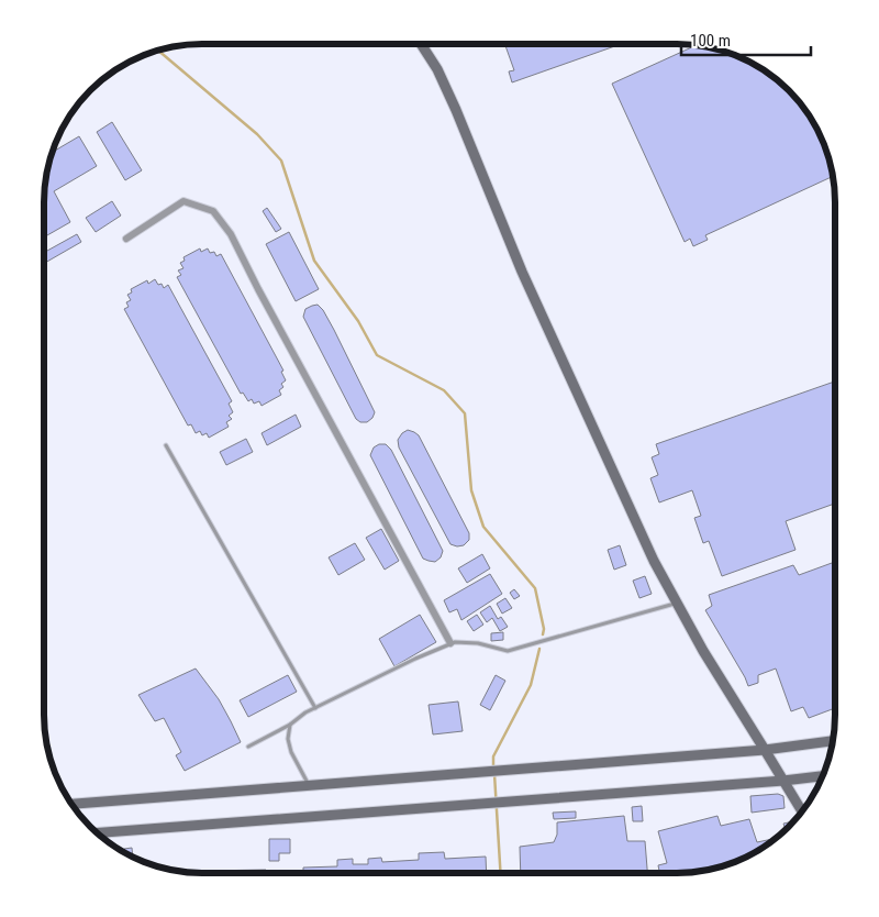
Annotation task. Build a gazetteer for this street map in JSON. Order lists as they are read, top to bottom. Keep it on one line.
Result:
{"scale_bar":"100 m"}
